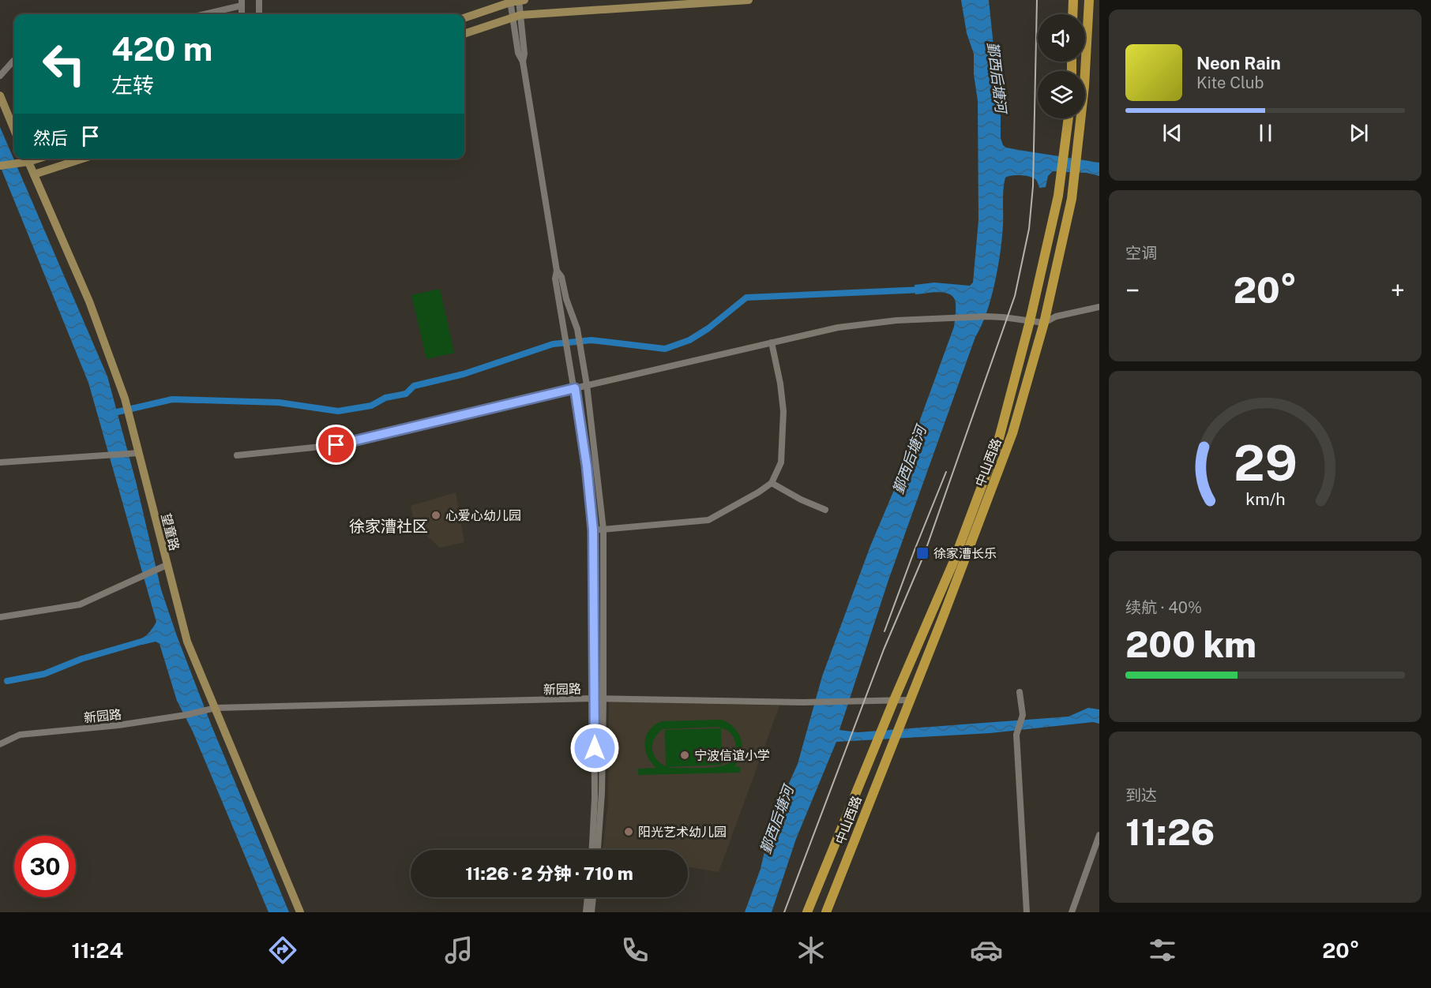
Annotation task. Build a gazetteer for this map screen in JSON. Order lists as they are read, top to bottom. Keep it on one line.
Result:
{"streets":{"main road":["中山西路","望童路"],"street":["新园路"]},"crossings":[["中山西路","新园路"],["望童路","新园路"]],"districts":["徐家漕社区"],"water":["鄞西后塘河"],"places":{"other":["心爱心幼儿园","宁波信谊小学","阳光艺术幼儿园"],"transit":["徐家漕长乐"]},"page":{"turn":["420 m","左转"],"song":["Neon Rain","Kite Club"],"then":"然后","tile":["空调",["续航 · 40%","200 km"],["到达","11:26"]],"heat":["−","20°","+"],"limit":"30","trip":"11:26 · 2 分钟 · 710 m","tabs":["11:24","20°"],"gauge":["29","km/h"]}}
